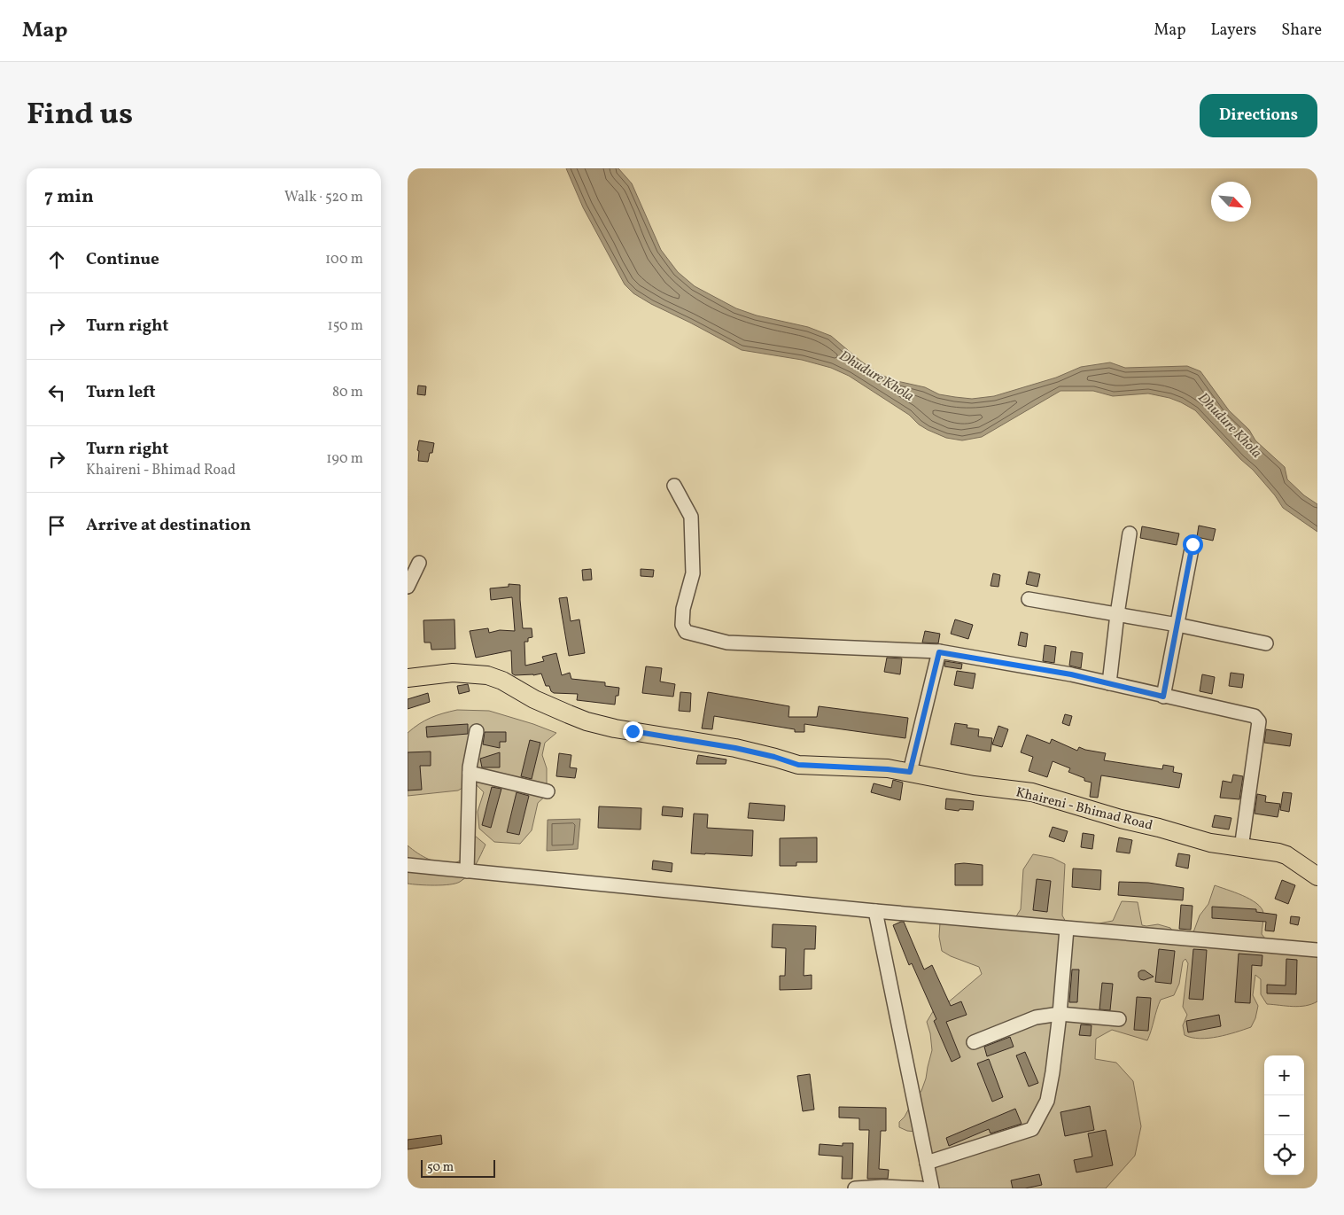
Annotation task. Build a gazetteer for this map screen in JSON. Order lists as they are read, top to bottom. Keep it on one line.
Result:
{"streets":{"main road":["Khaireni - Bhimad Road"]},"water":["Dhudure Khola"],"scale_bar":"50 m","north":"bottom right","page":{"header":"Map","nav":["Map","Layers","Share"],"title":"Find us","buttons":"Directions","heading":["7 min","Walk · 520 m"],"list":[["Continue","100 m"],["Turn right","150 m"],["Turn left","80 m"],["Turn right","Khaireni - Bhimad Road","190 m"],"Arrive at destination"],"map_buttons":["+","−"],"scale":"50 m"}}
